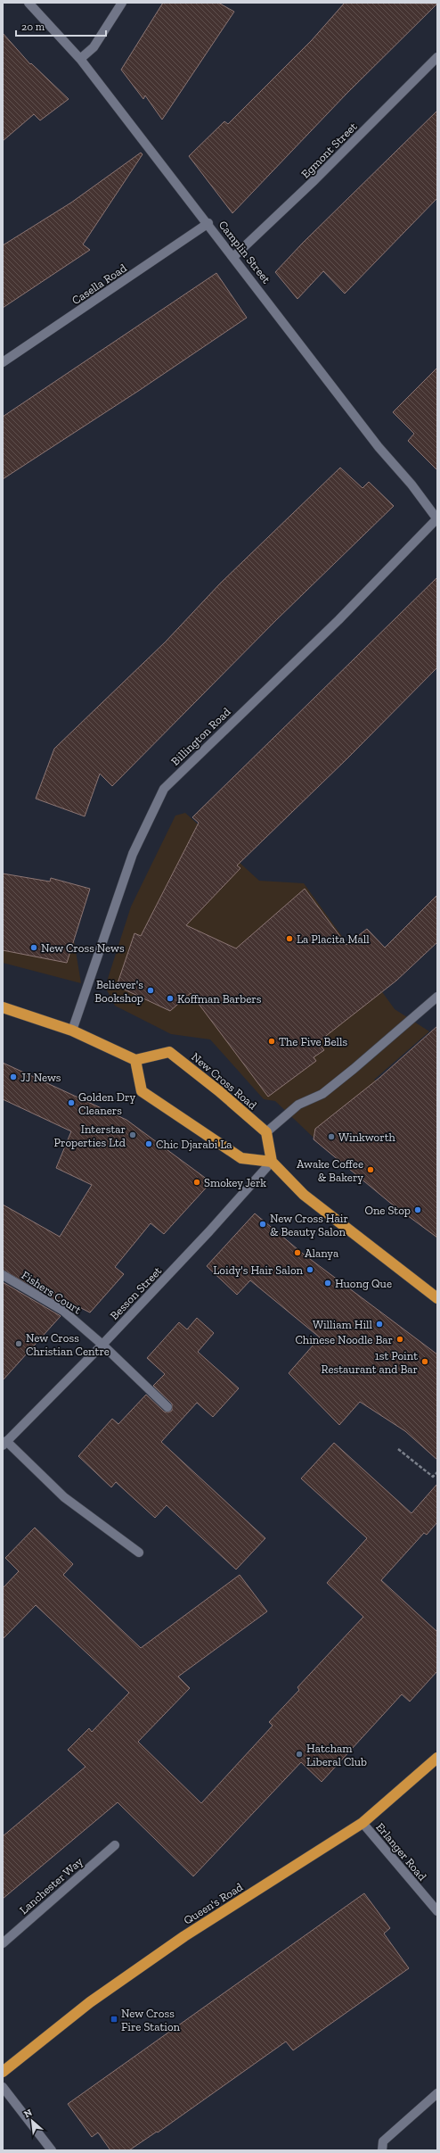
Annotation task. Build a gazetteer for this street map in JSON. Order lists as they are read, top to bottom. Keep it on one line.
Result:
{"streets":{"highway":["New Cross Road","Queen's Road"],"street":["Egmont Street","Camplin Street","Casella Road","Billington Road","Fishers Court","Besson Street","Erlanger Road","Lanchester Way"]},"crossings":[["Egmont Street","Camplin Street"],["Camplin Street","Casella Road"],["Camplin Street","Billington Road"],["Fishers Court","Besson Street"],["Erlanger Road","Queen's Road"]],"places":{"other":["La Placita Mall","New Cross News","Believer's Bookshop","Koffman Barbers","The Five Bells","JJ News","Golden Dry Cleaners","Interstar Properties Ltd","Winkworth","Chic Djarabi La","Awake Coffee & Bakery","Smokey Jerk","One Stop","New Cross Hair & Beauty Salon","Alanya","Loidy's Hair Salon","Huong Que","William Hill","Chinese Noodle Bar","New Cross Christian Centre","1st Point Restaurant and Bar","Hatcham Liberal Club"],"transit":["New Cross Fire Station"]},"scale_bar":"20 m","north":"top left"}
